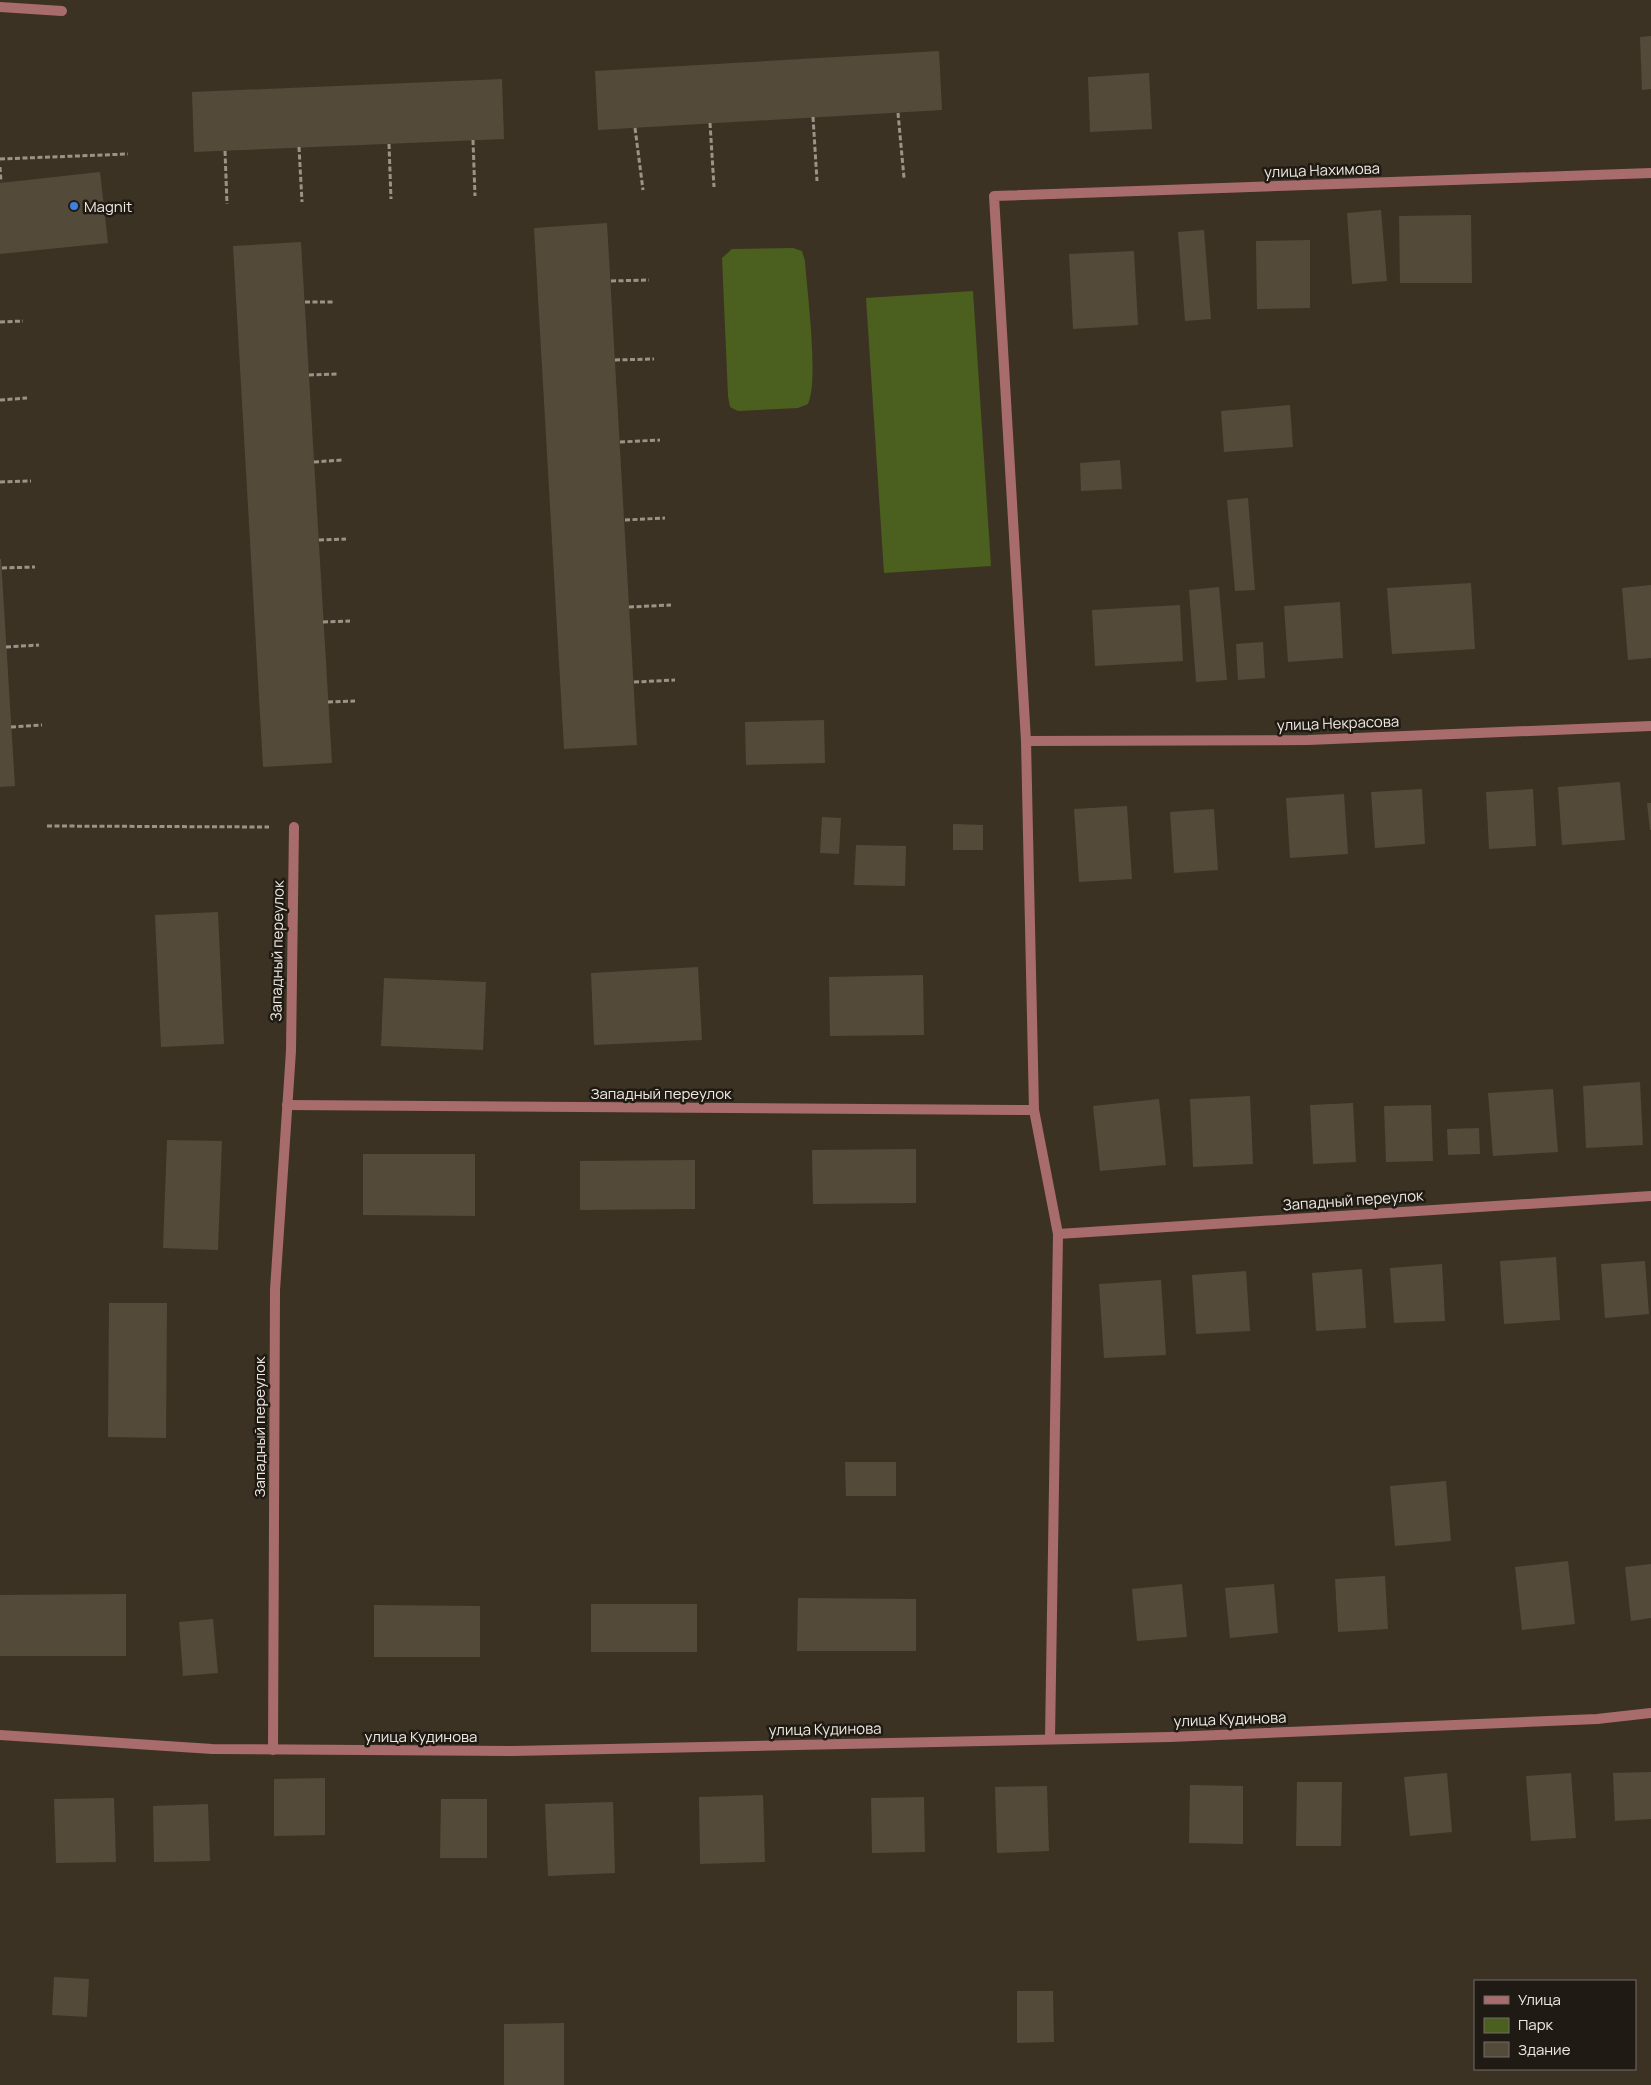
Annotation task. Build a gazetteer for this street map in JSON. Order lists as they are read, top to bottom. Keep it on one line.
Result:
{"streets":{"street":["улица Нахимова","улица Некрасова","Западный переулок","улица Кудинова"]},"crossings":[["улица Нахимова","улица Некрасова"],["Западный переулок","улица Кудинова"]],"places":["Magnit"],"legend":["Улица","Парк","Здание"]}
